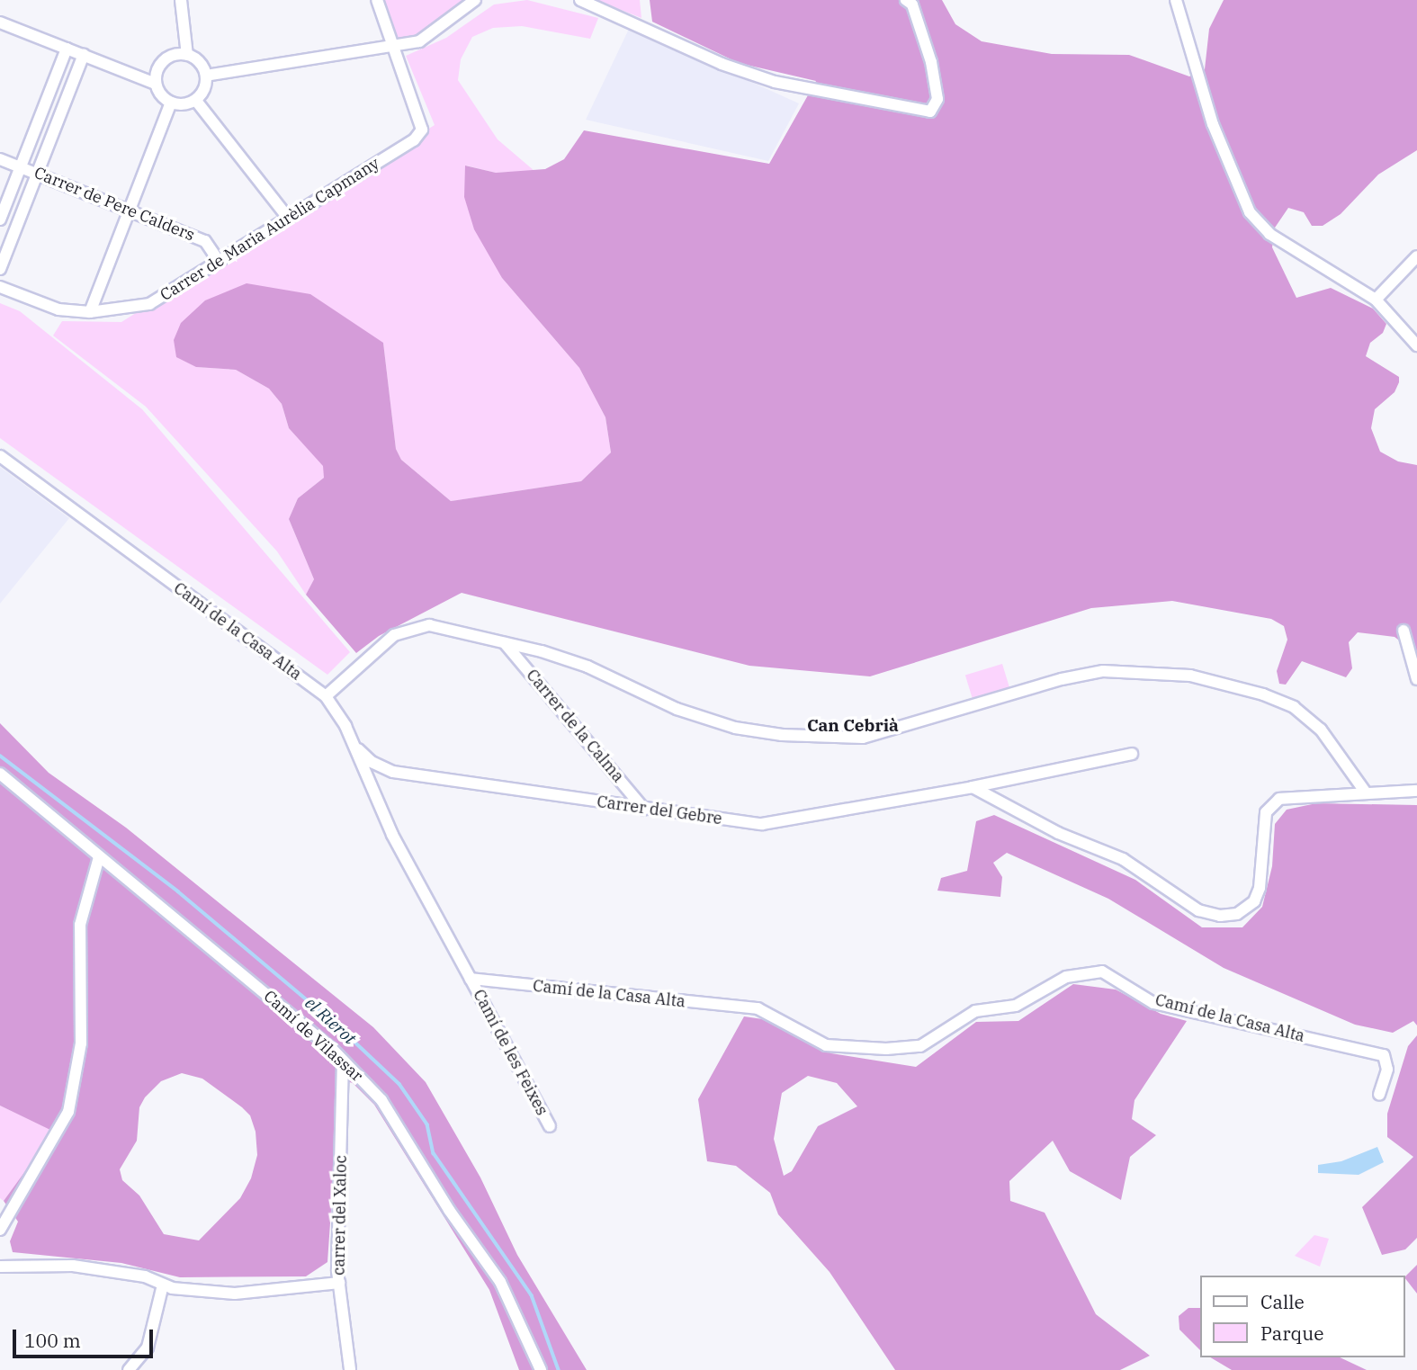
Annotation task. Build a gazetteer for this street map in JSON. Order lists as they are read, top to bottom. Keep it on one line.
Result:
{"streets":{"street":["Carrer de Pere Calders","Carrer de Maria Aurèlia Capmany","Camí de la Casa Alta","Carrer de la Calma","Carrer del Gebre","Camí de Vilassar","Camí de les Feixes","carrer del Xaloc"]},"crossings":[["Carrer de Pere Calders","Carrer de Maria Aurèlia Capmany"],["Camí de la Casa Alta","Carrer del Gebre"],["Camí de la Casa Alta","Camí de les Feixes"],["Carrer de la Calma","Carrer del Gebre"],["Camí de Vilassar","carrer del Xaloc"]],"districts":["Can Cebrià"],"water":["el Rierot"],"legend":["Calle","Parque"],"scale_bar":"100 m"}
